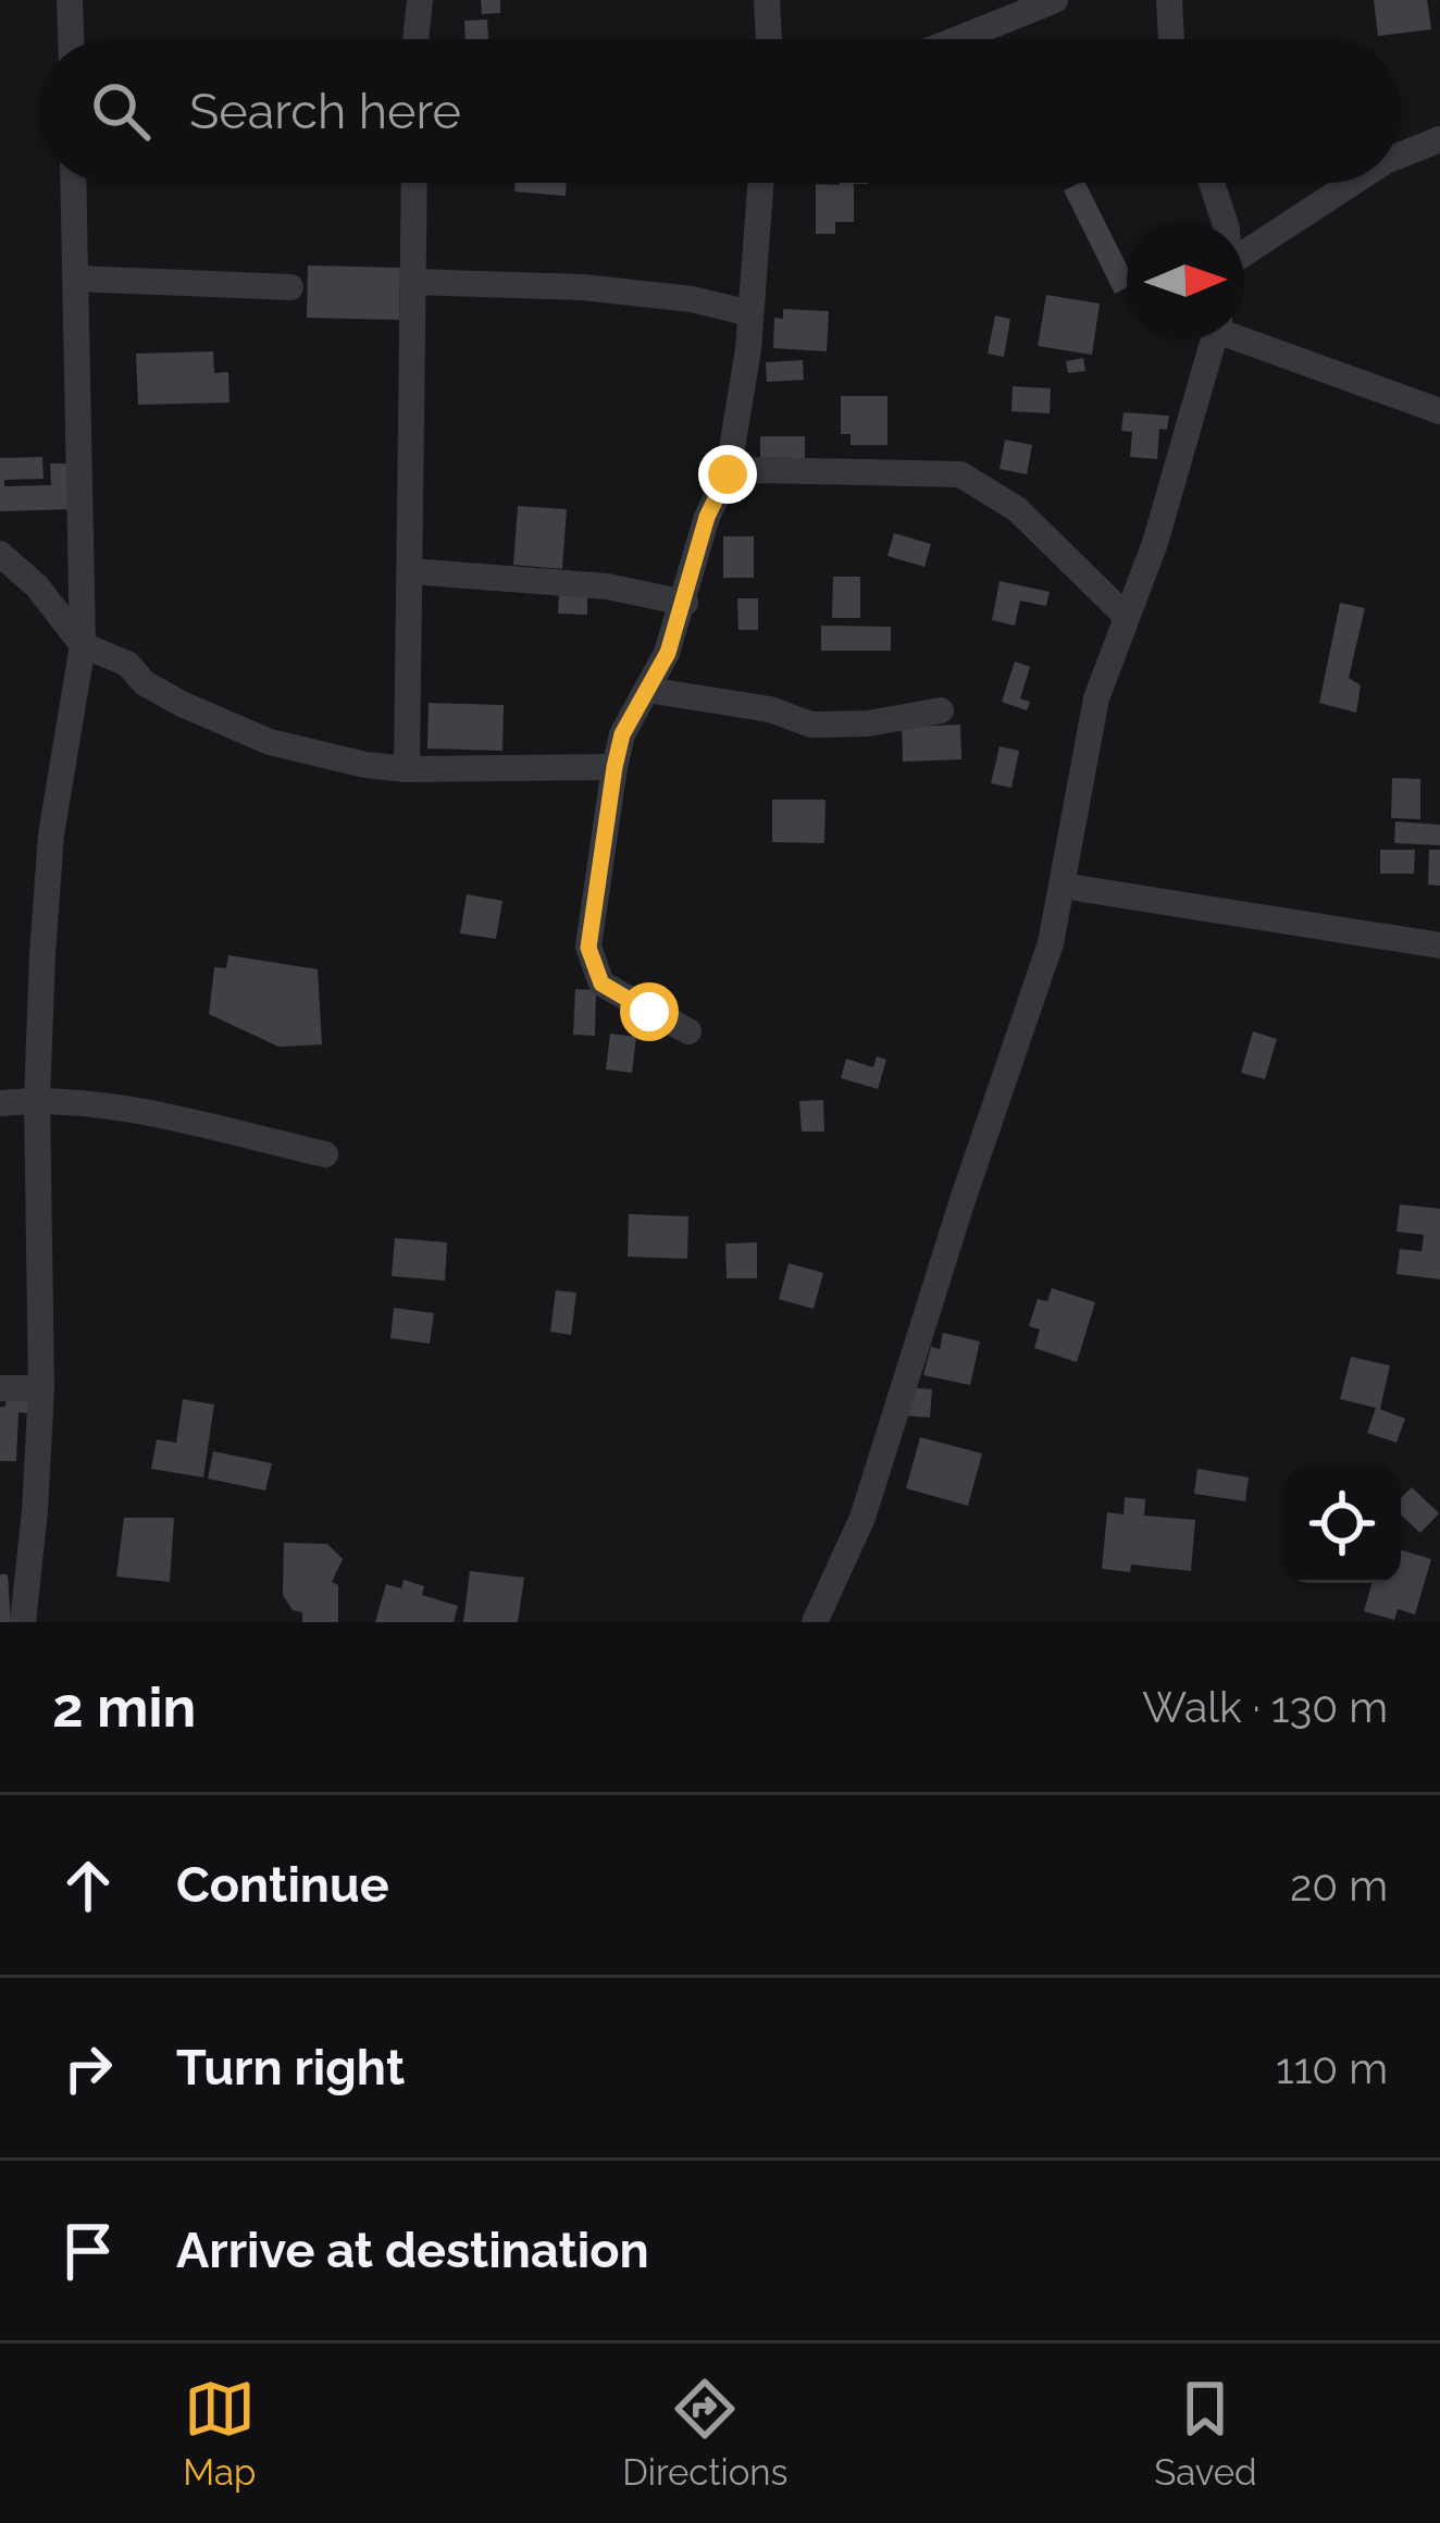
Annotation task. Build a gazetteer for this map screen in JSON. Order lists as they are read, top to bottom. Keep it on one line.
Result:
{"north":"right","page":{"search":"Search here","heading":["2 min","Walk · 130 m"],"list":[["Continue","20 m"],["Turn right","110 m"],"Arrive at destination"],"nav":["Map","Directions","Saved"]}}
